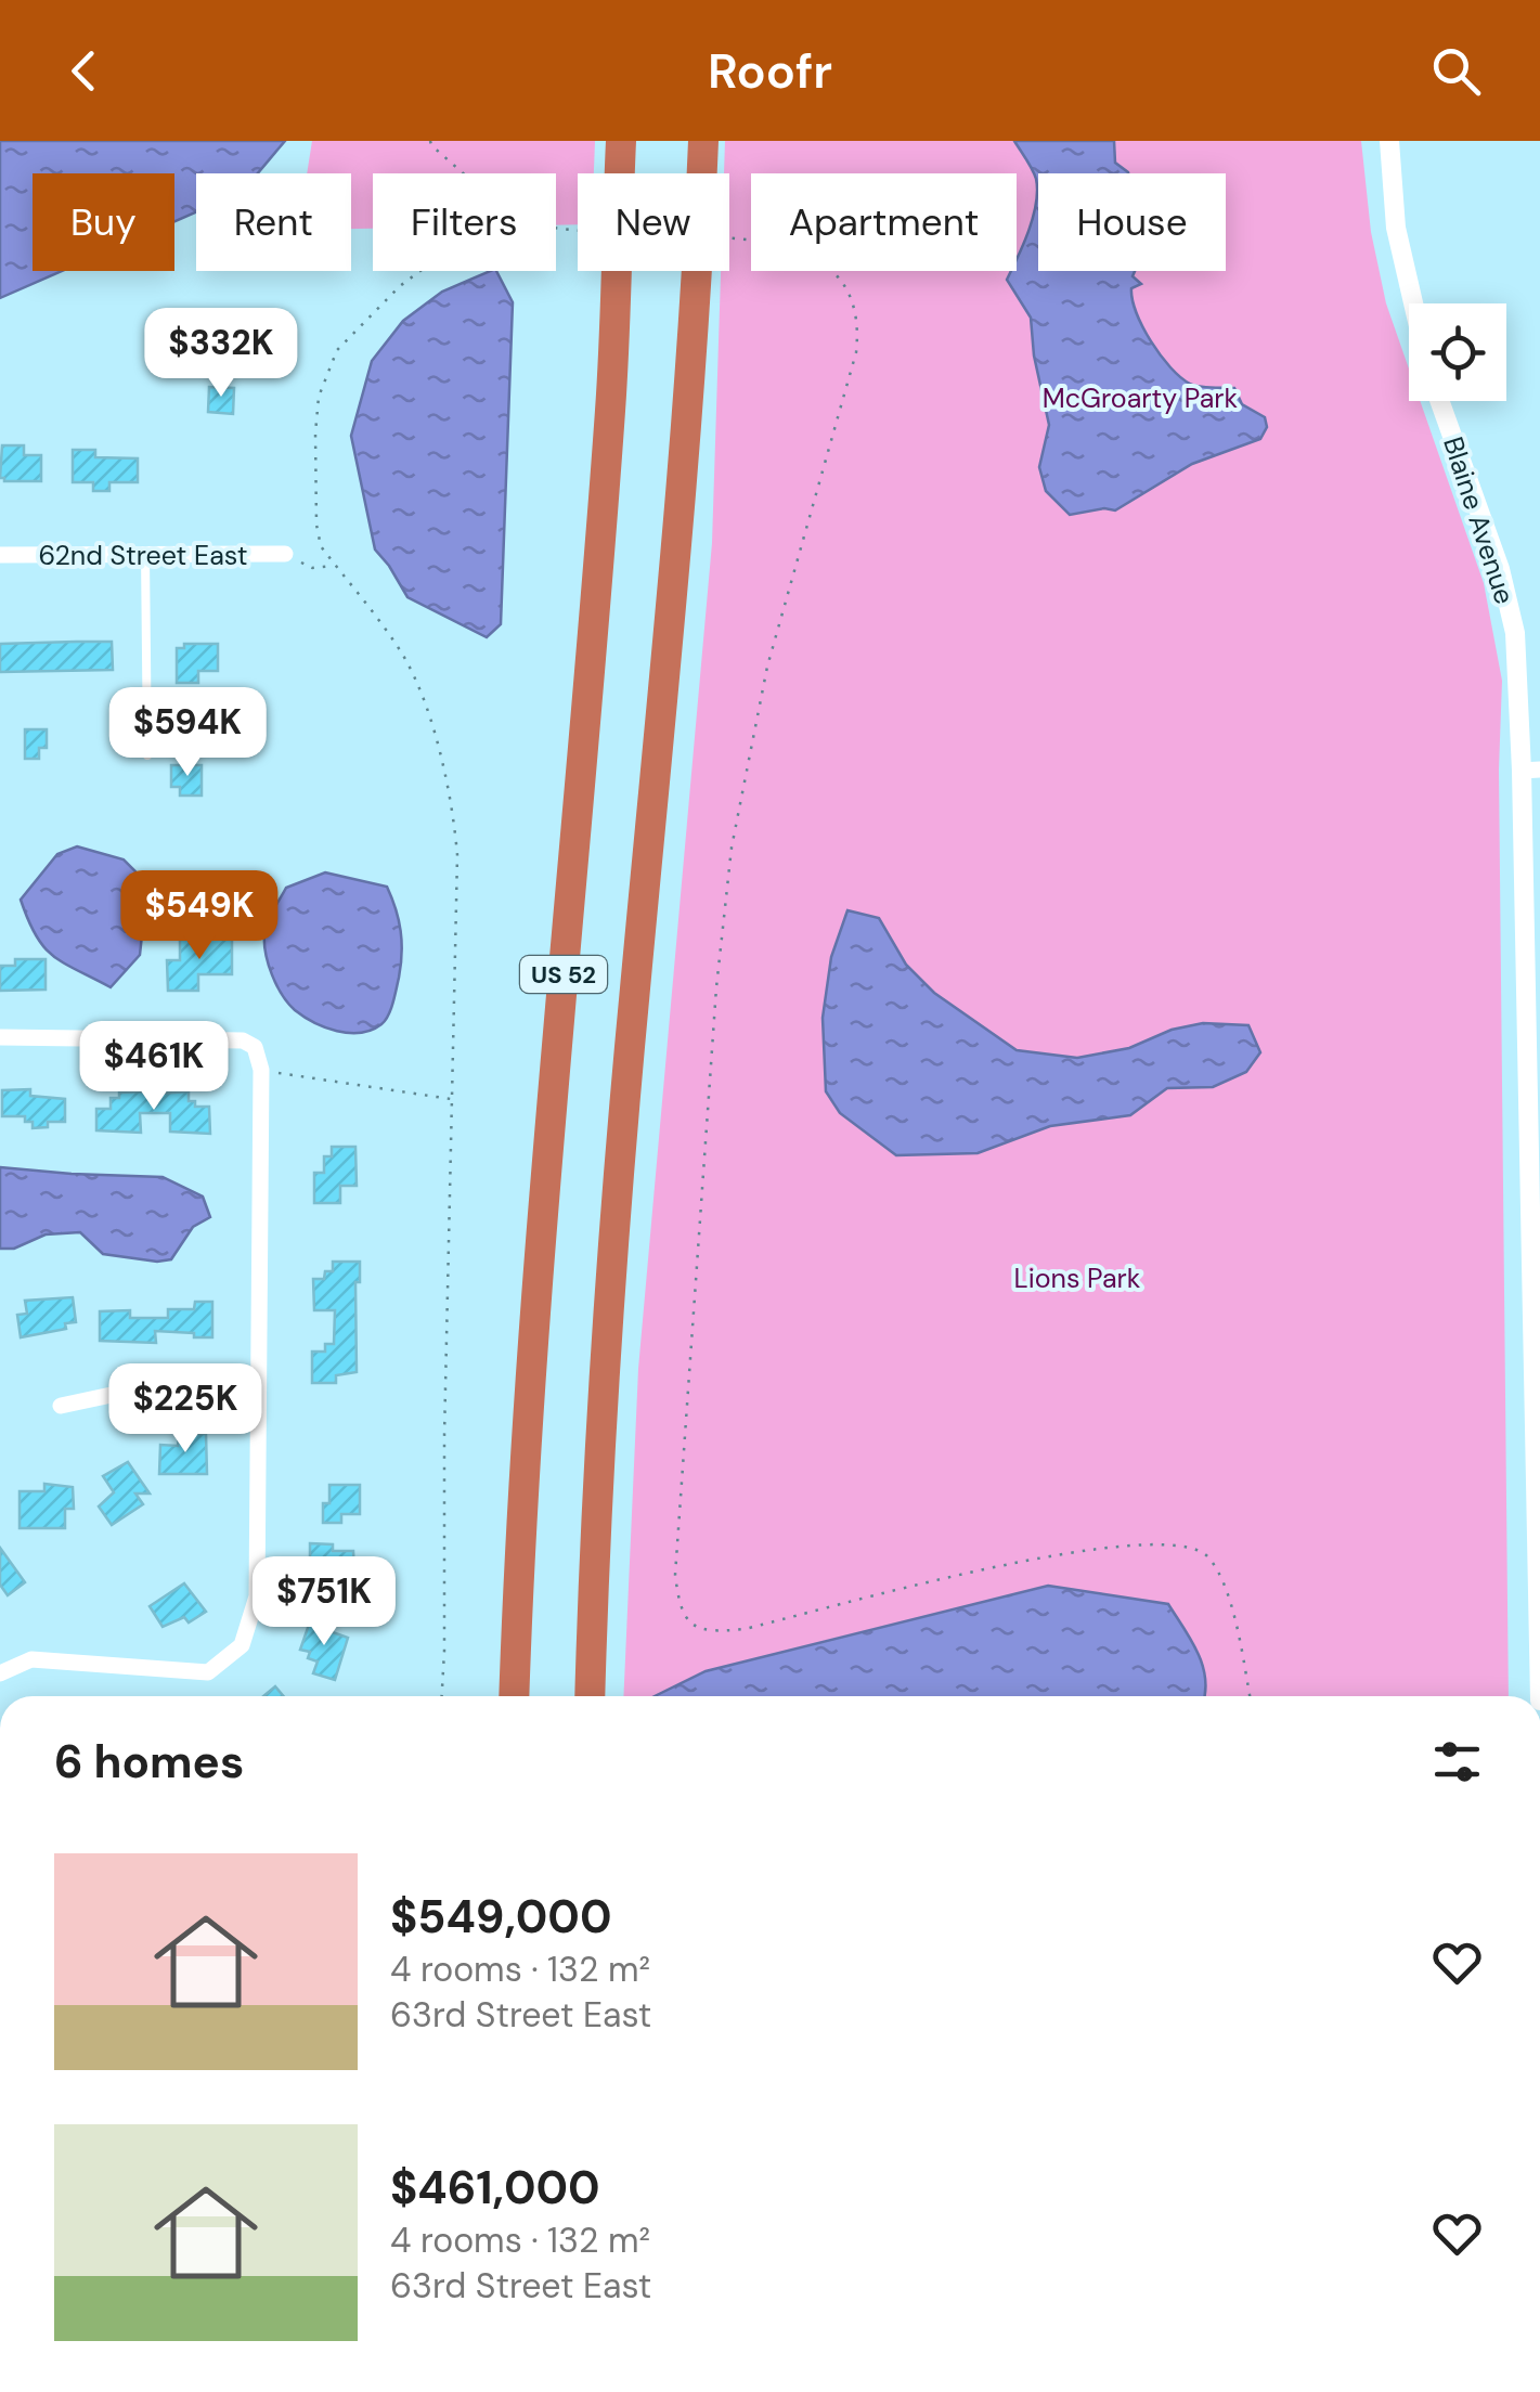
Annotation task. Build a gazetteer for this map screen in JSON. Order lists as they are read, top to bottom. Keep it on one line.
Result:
{"streets":{"highway":["US 52"],"street":["Blaine Avenue","62nd Street East"]},"parks":["McGroarty Park","Lions Park"],"page":{"header":"Roofr","chip":["Buy","Rent","Filters","New","Apartment","House"],"price":["$332K","$594K","$549K","$461K","$225K","$751K"],"heading":"6 homes","list":[{"name":"$549,000","note":"4 rooms · 132 m² · 63rd Street East"},{"name":"$461,000","note":"4 rooms · 132 m² · 63rd Street East"}]}}
